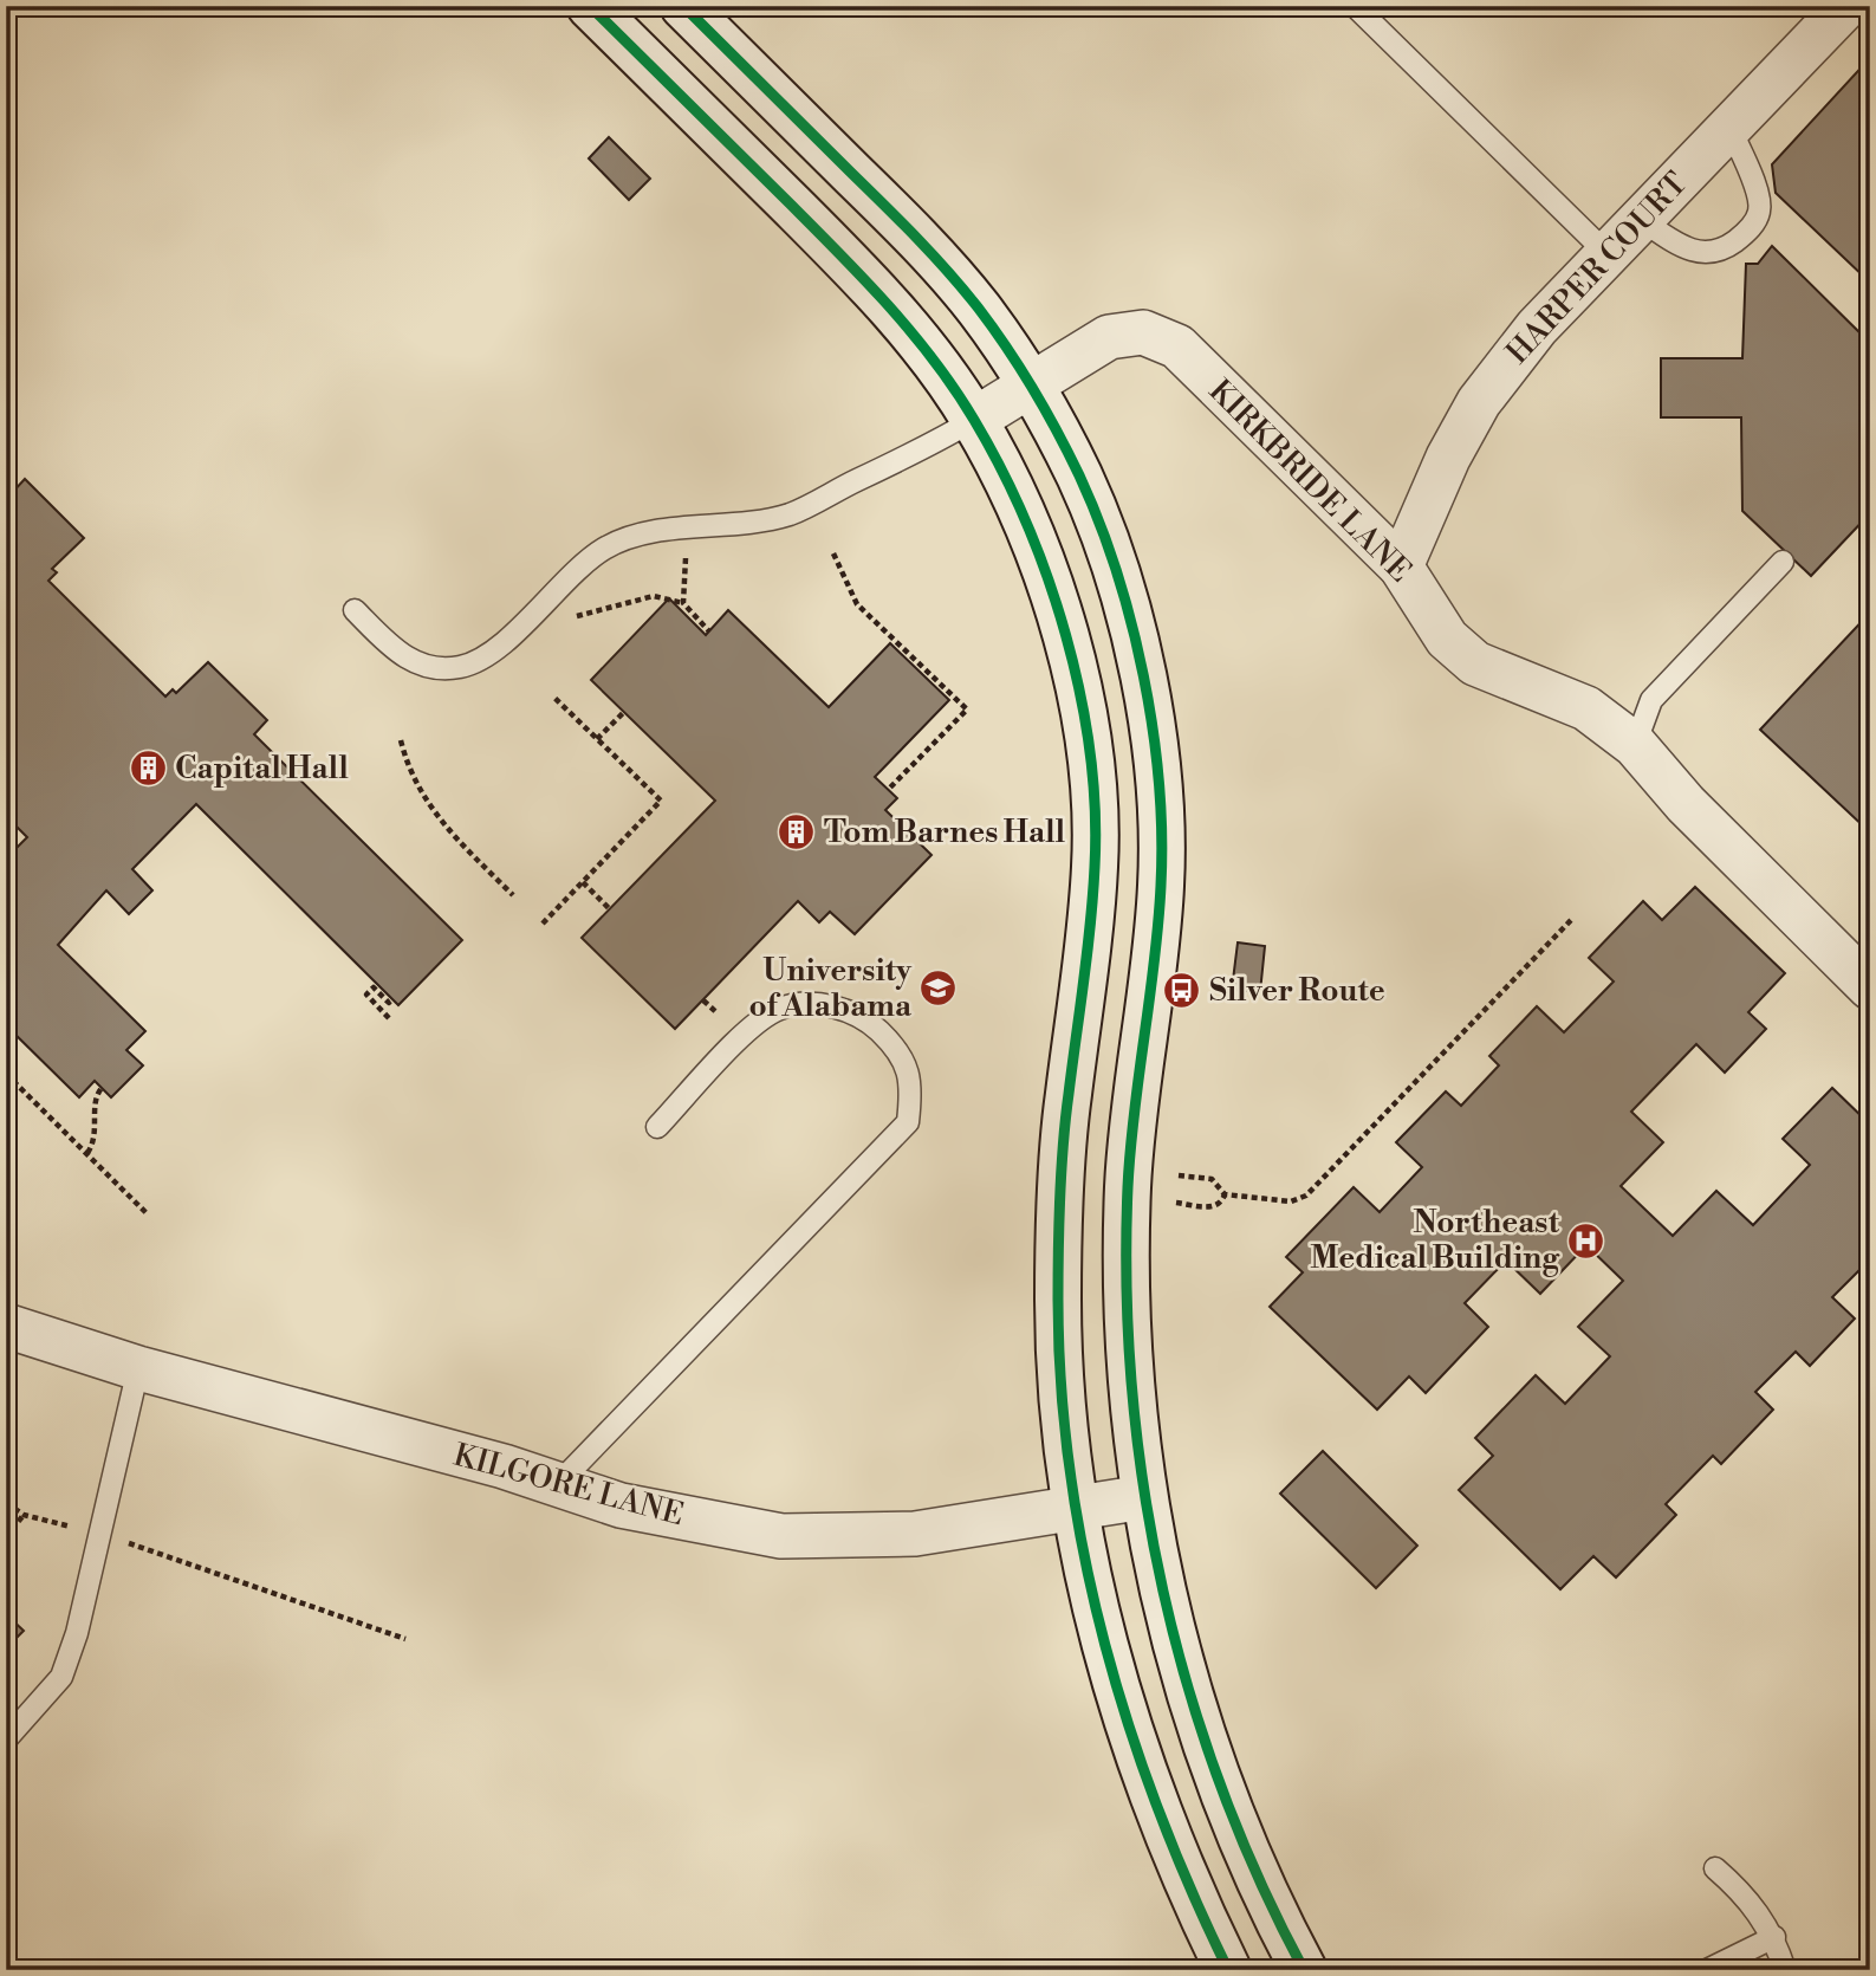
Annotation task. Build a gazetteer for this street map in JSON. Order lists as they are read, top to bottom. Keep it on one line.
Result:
{"streets":{"street":["HARPER COURT","KIRKBRIDE LANE","KILGORE LANE"]},"crossings":[["HARPER COURT","KIRKBRIDE LANE"]],"places":{"building":["Capital Hall","Tom Barnes Hall"],"school or university":["University of Alabama"],"bus stop":["Silver Route"],"hospital":["Northeast Medical Building"]}}
